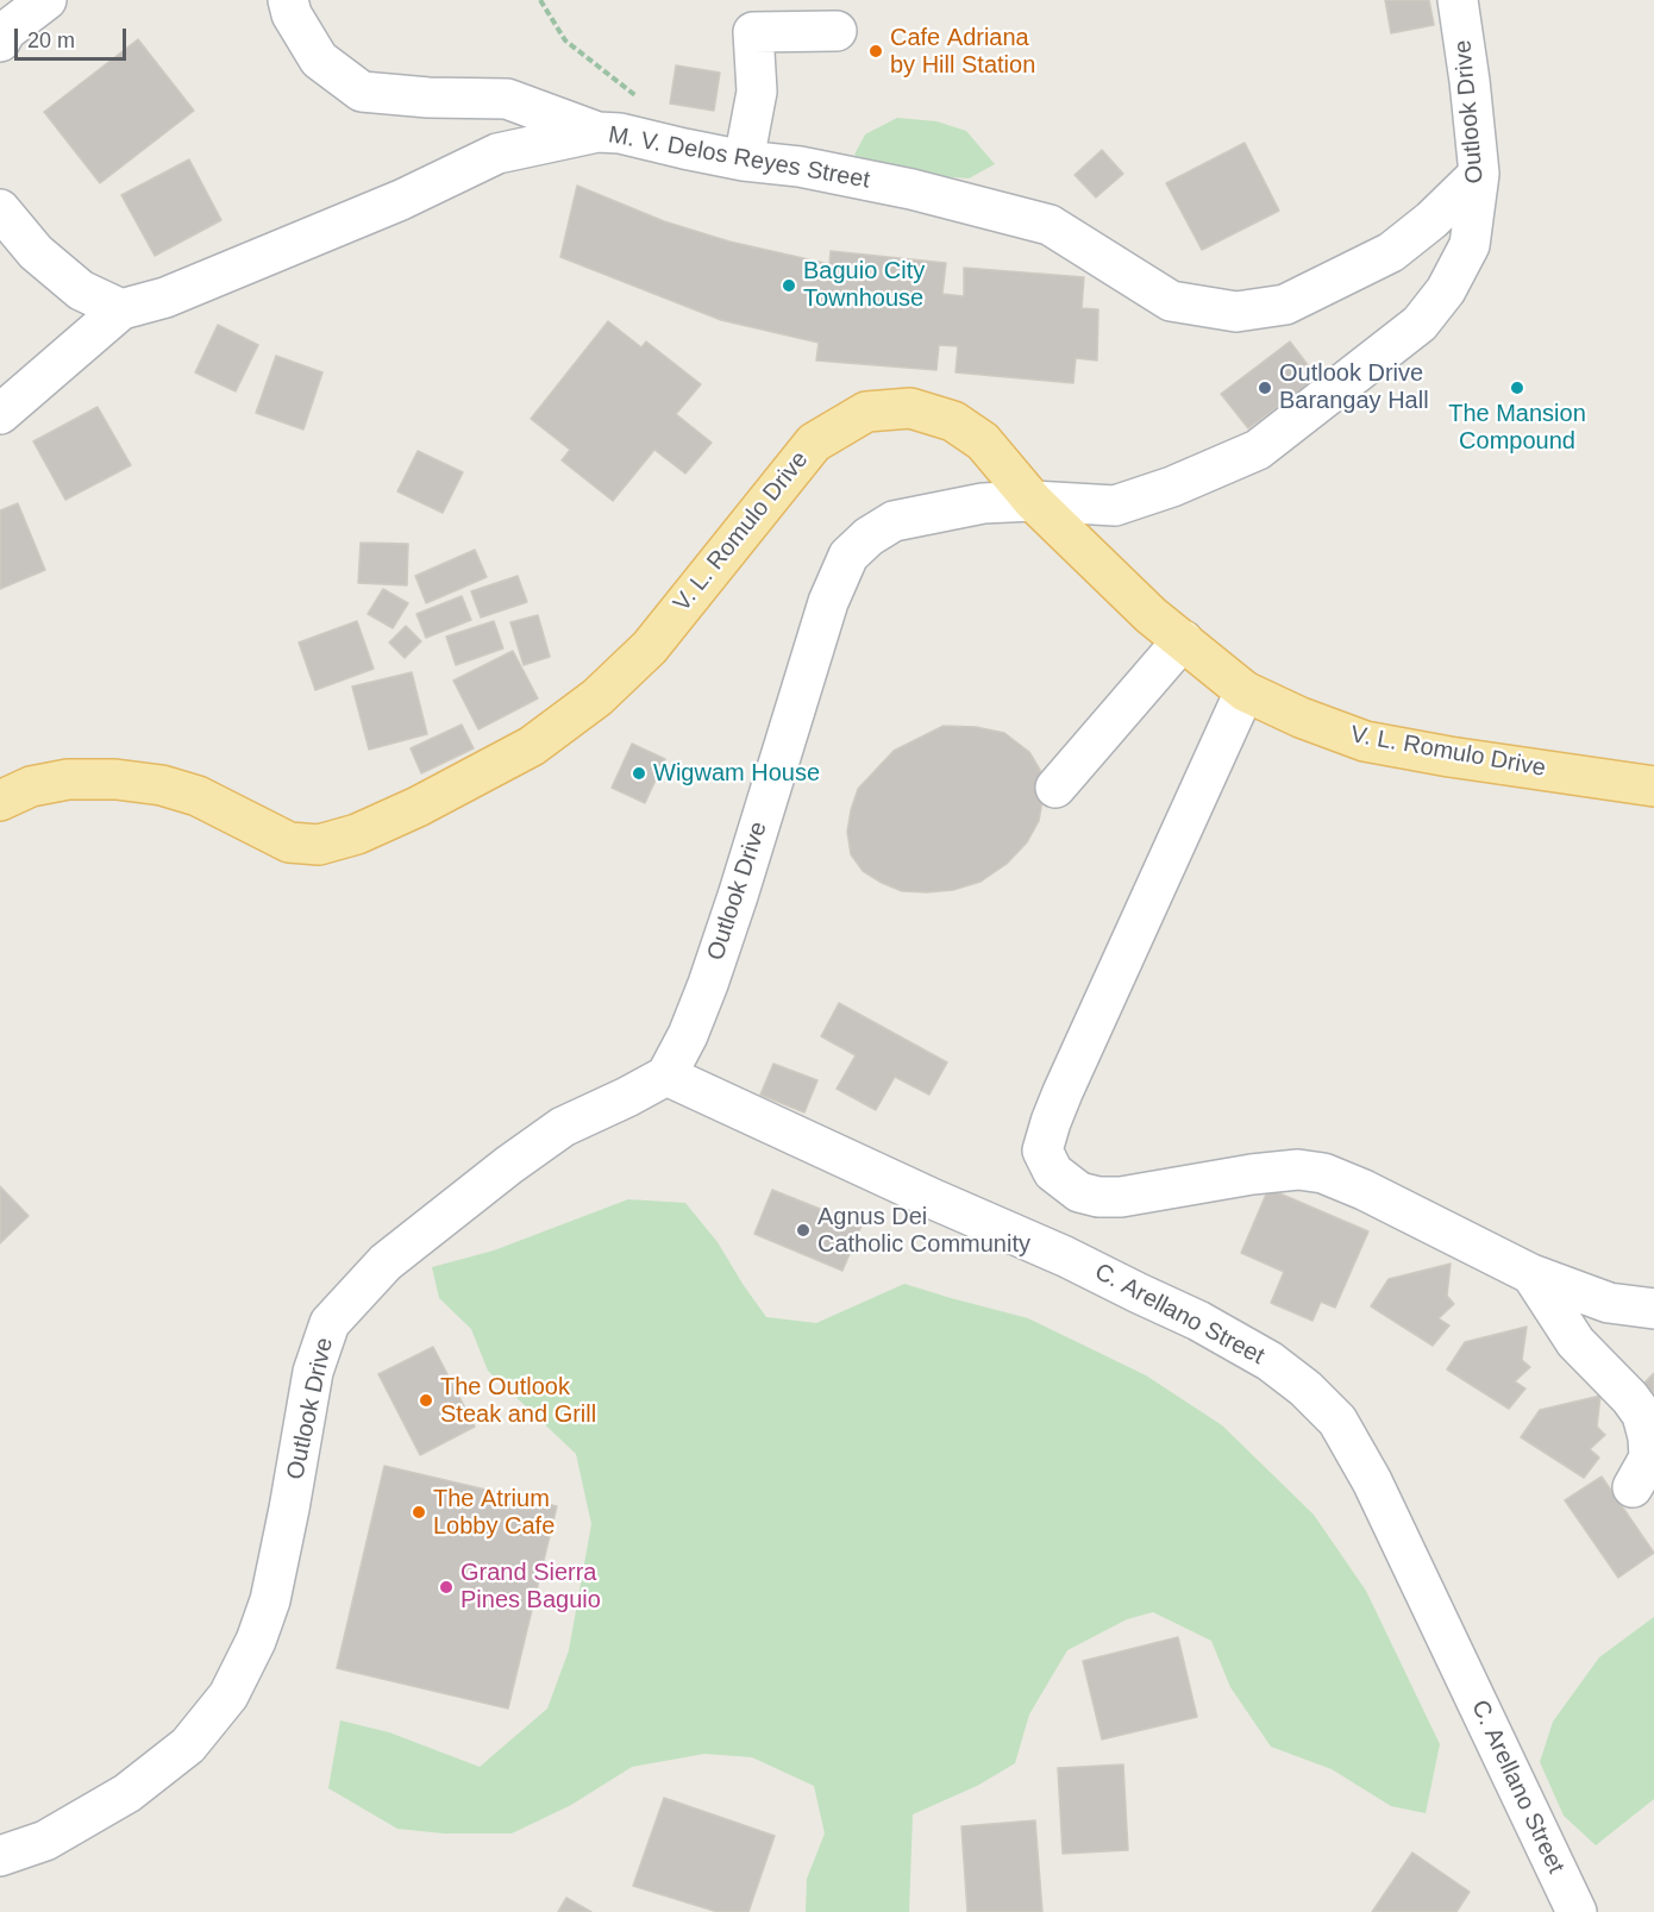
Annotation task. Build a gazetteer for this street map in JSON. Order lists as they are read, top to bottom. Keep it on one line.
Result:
{"streets":{"main road":["V. L. Romulo Drive"],"street":["Outlook Drive","M. V. Delos Reyes Street","C. Arellano Street"]},"crossings":[["Outlook Drive","M. V. Delos Reyes Street"],["Outlook Drive","V. L. Romulo Drive"],["Outlook Drive","C. Arellano Street"]],"places":["Cafe Adriana by Hill Station","Baguio City Townhouse","Outlook Drive Barangay Hall","The Mansion Compound","Wigwam House","Agnus Dei Catholic Community","The Outlook Steak and Grill","The Atrium Lobby Cafe","Grand Sierra Pines Baguio"],"scale_bar":"20 m"}
